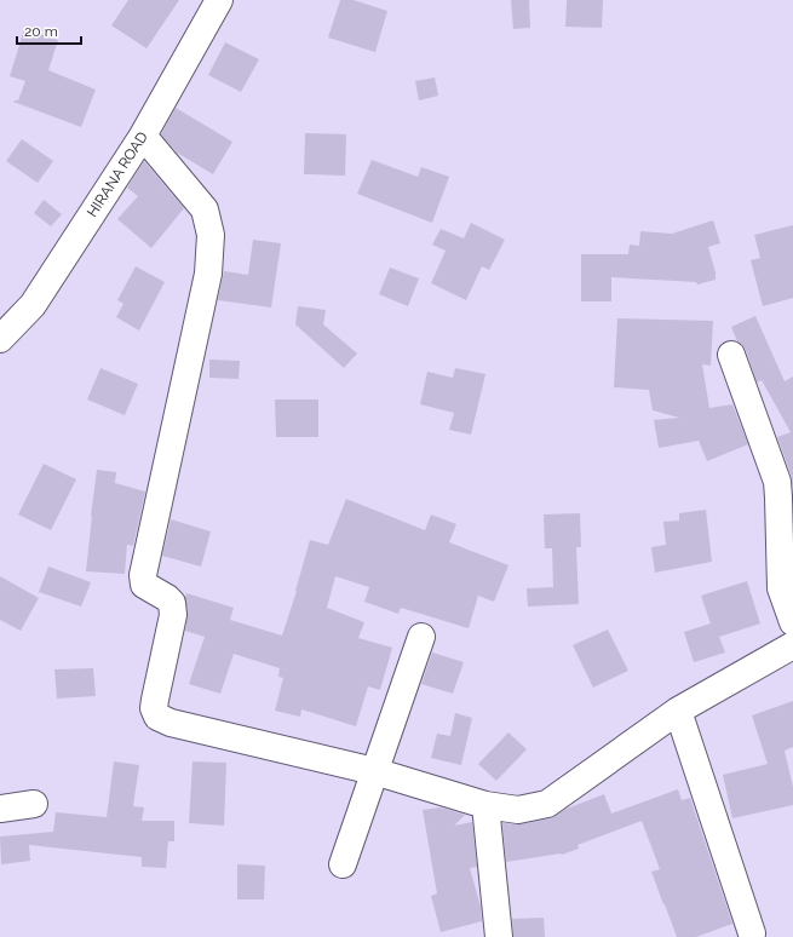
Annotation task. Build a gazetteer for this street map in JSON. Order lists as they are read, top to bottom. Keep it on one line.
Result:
{"streets":{"street":["HIRANA ROAD"]},"scale_bar":"20 m"}
